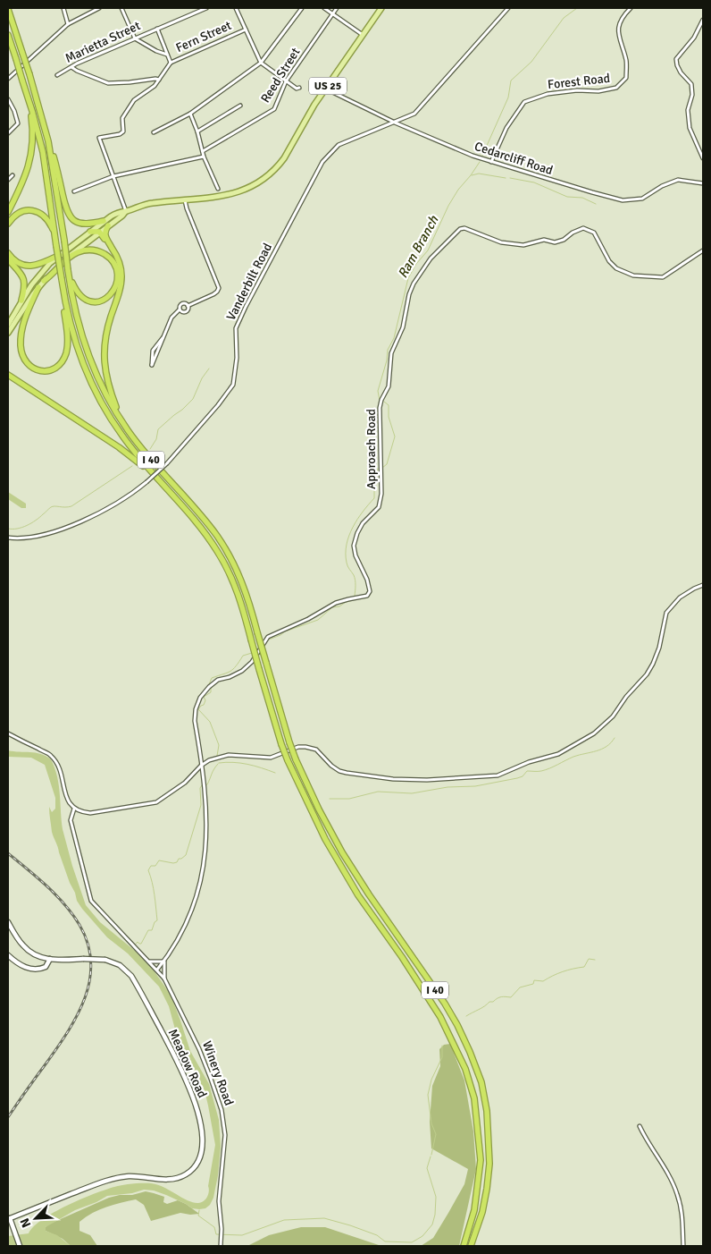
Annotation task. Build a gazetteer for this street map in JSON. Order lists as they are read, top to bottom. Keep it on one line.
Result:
{"streets":{"highway":["I 40"],"main road":["US 25","Meadow Road"],"street":["Fern Street","Marietta Street","Reed Street","Forest Road","Cedarcliff Road","Vanderbilt Road","Approach Road","Winery Road"]},"crossings":[["Forest Road","Cedarcliff Road"],["US 25","Cedarcliff Road"],["Cedarcliff Road","Vanderbilt Road"]],"water":["Ram Branch"],"north":"bottom left"}
